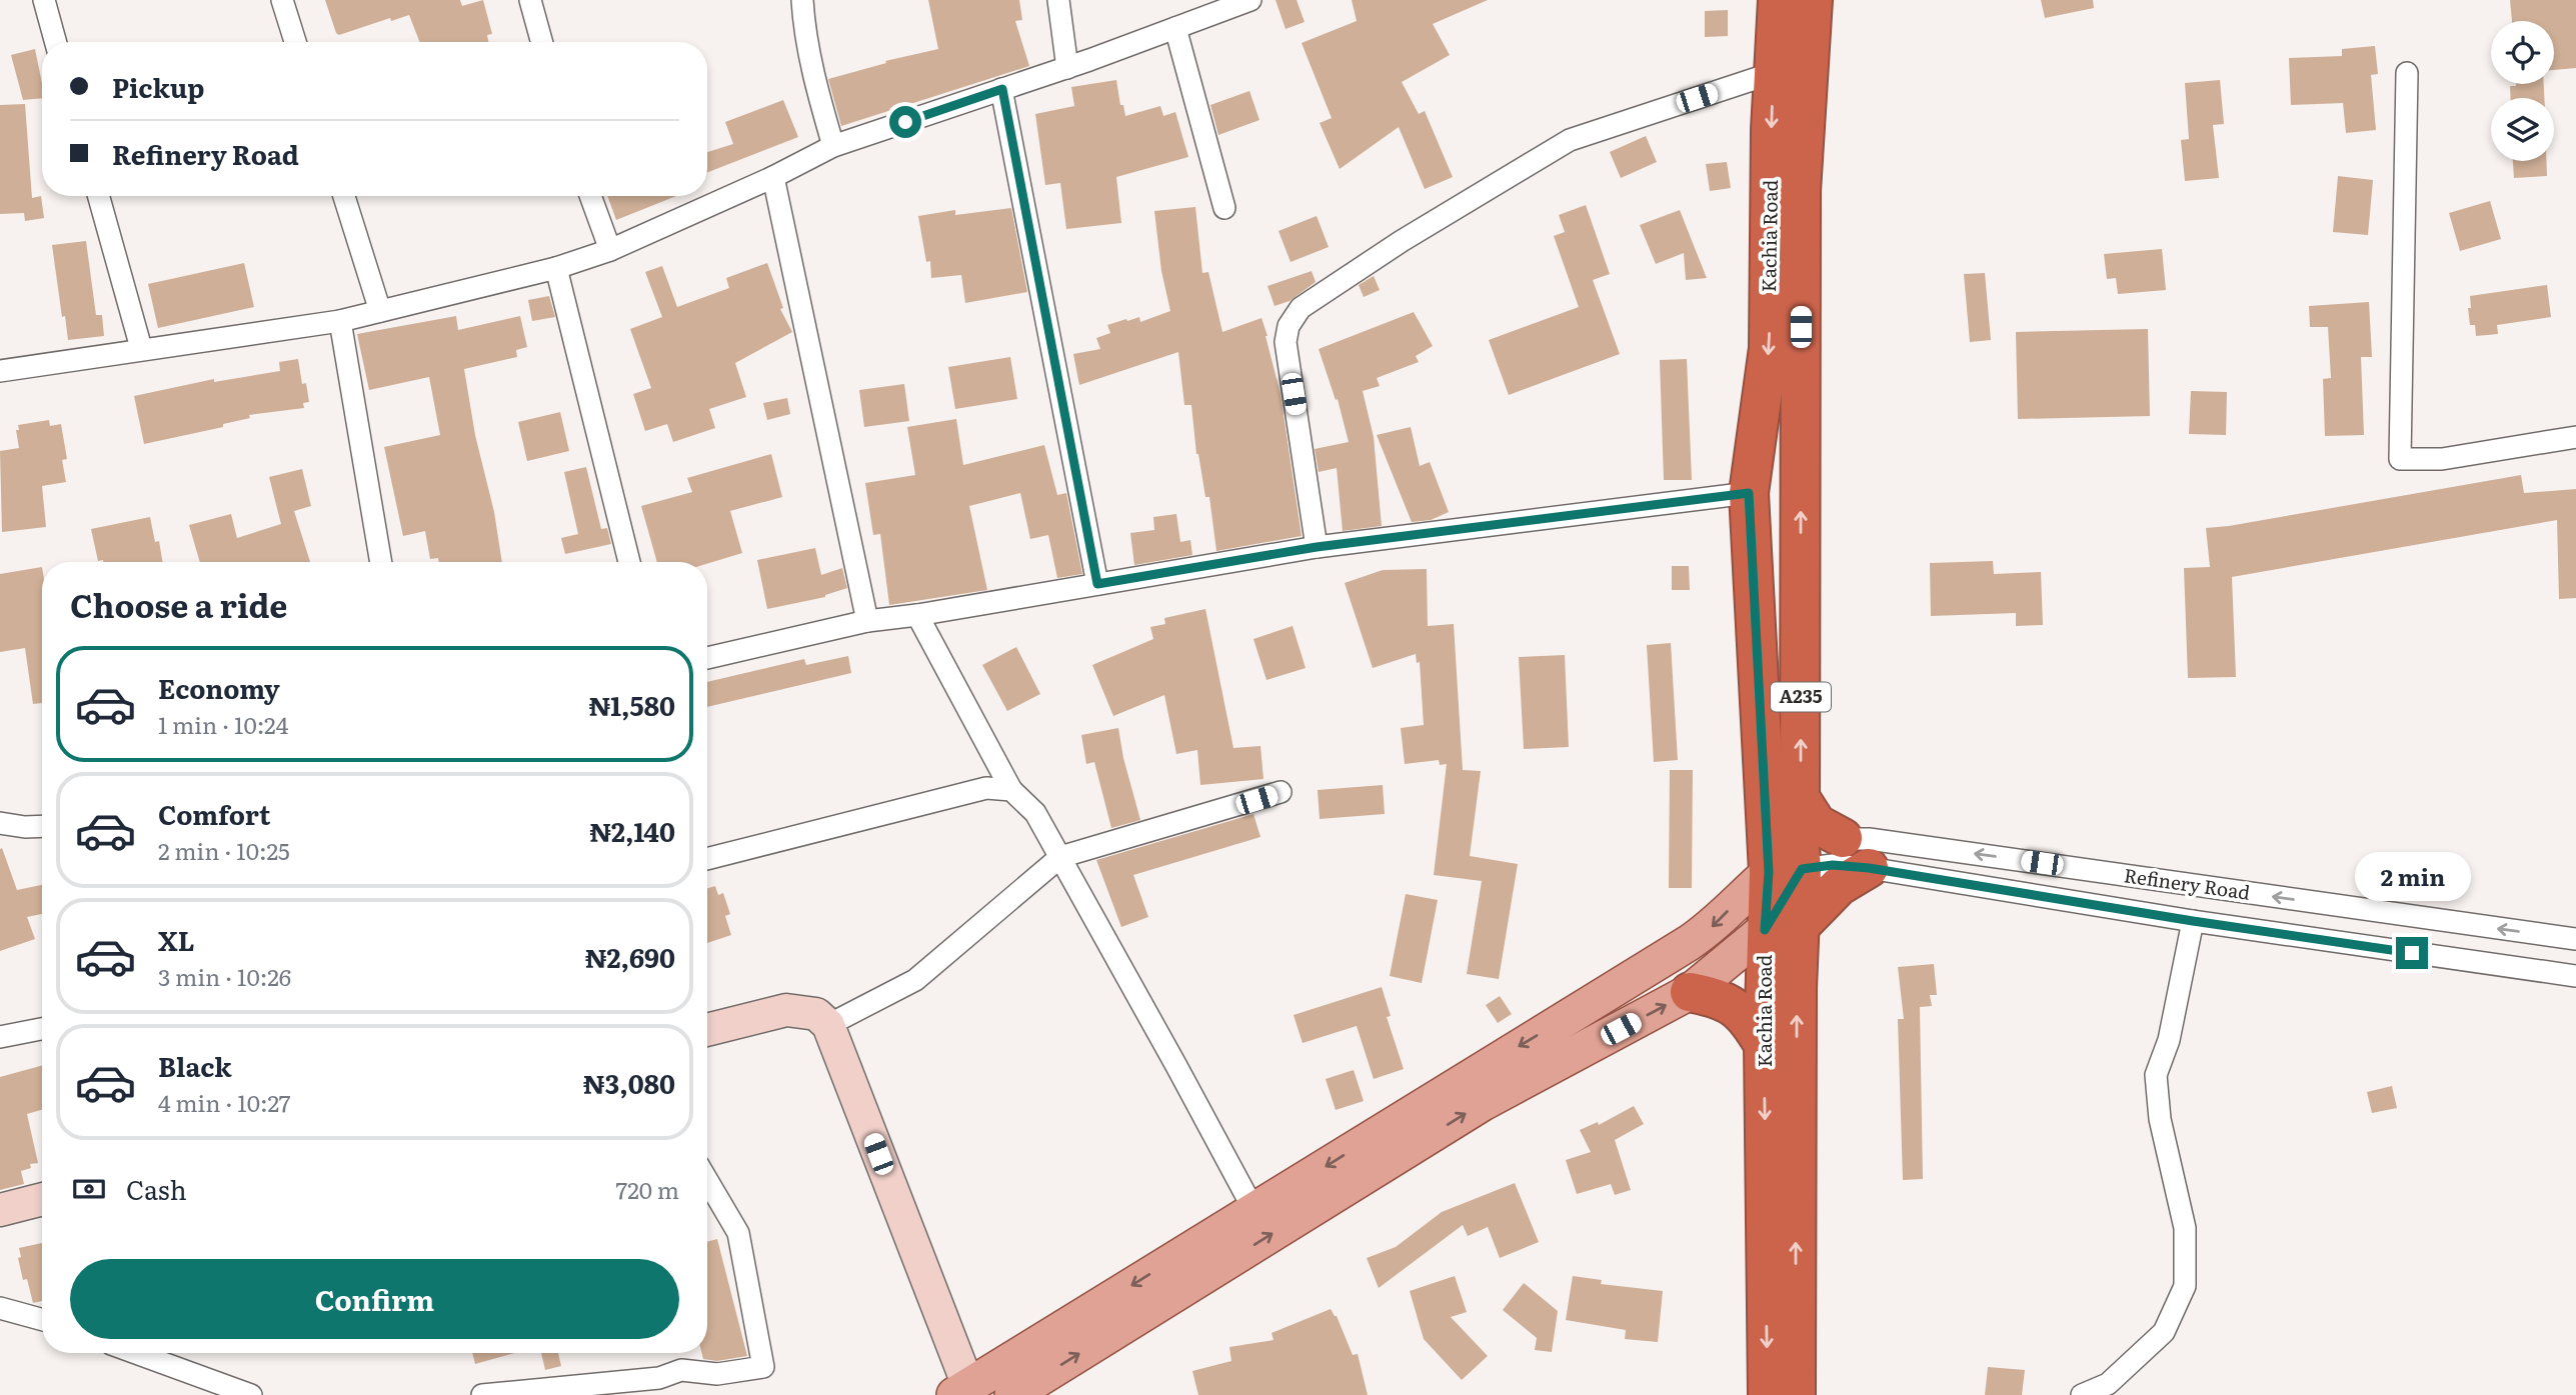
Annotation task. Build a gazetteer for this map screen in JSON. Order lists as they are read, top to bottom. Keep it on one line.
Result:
{"streets":{"highway":["Kachia Road","A235"],"street":["Refinery Road"]},"crossings":[["Kachia Road","Refinery Road"]],"page":{"banner":["Pickup","Refinery Road"],"heading":"Choose a ride","list":[{"name":"Economy","note":"1 min · 10:24","value":"₦1,580"},{"name":"Comfort","note":"2 min · 10:25","value":"₦2,140"},{"name":"XL","note":"3 min · 10:26","value":"₦2,690"},{"name":"Black","note":"4 min · 10:27","value":"₦3,080"}],"bubble":"2 min","pay":["Cash","720 m"],"buttons":"Confirm"}}
